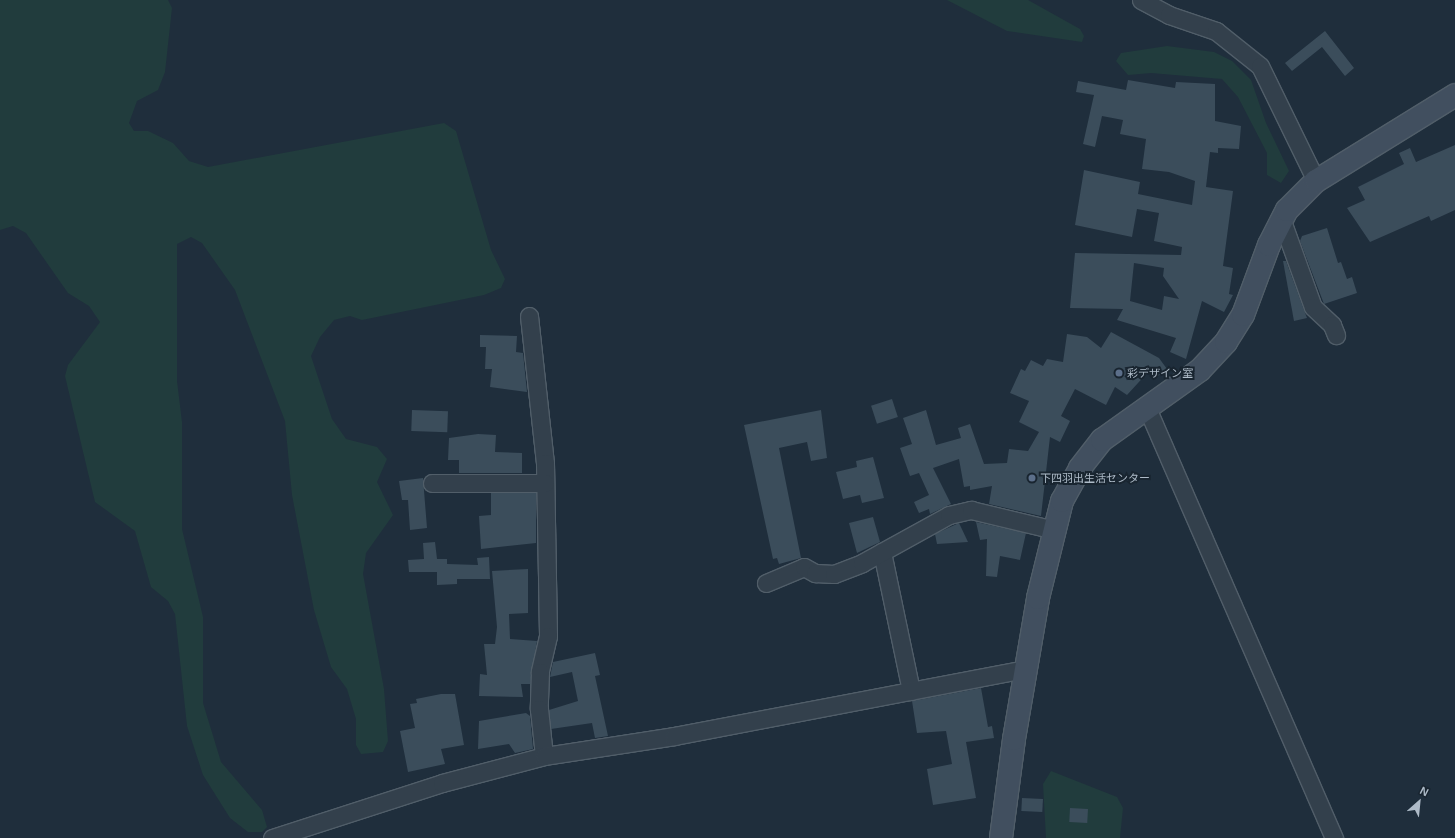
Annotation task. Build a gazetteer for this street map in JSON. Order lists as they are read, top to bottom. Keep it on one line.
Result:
{"places":["彩デザイン室","下四羽出生活センター"],"north":"top right"}
